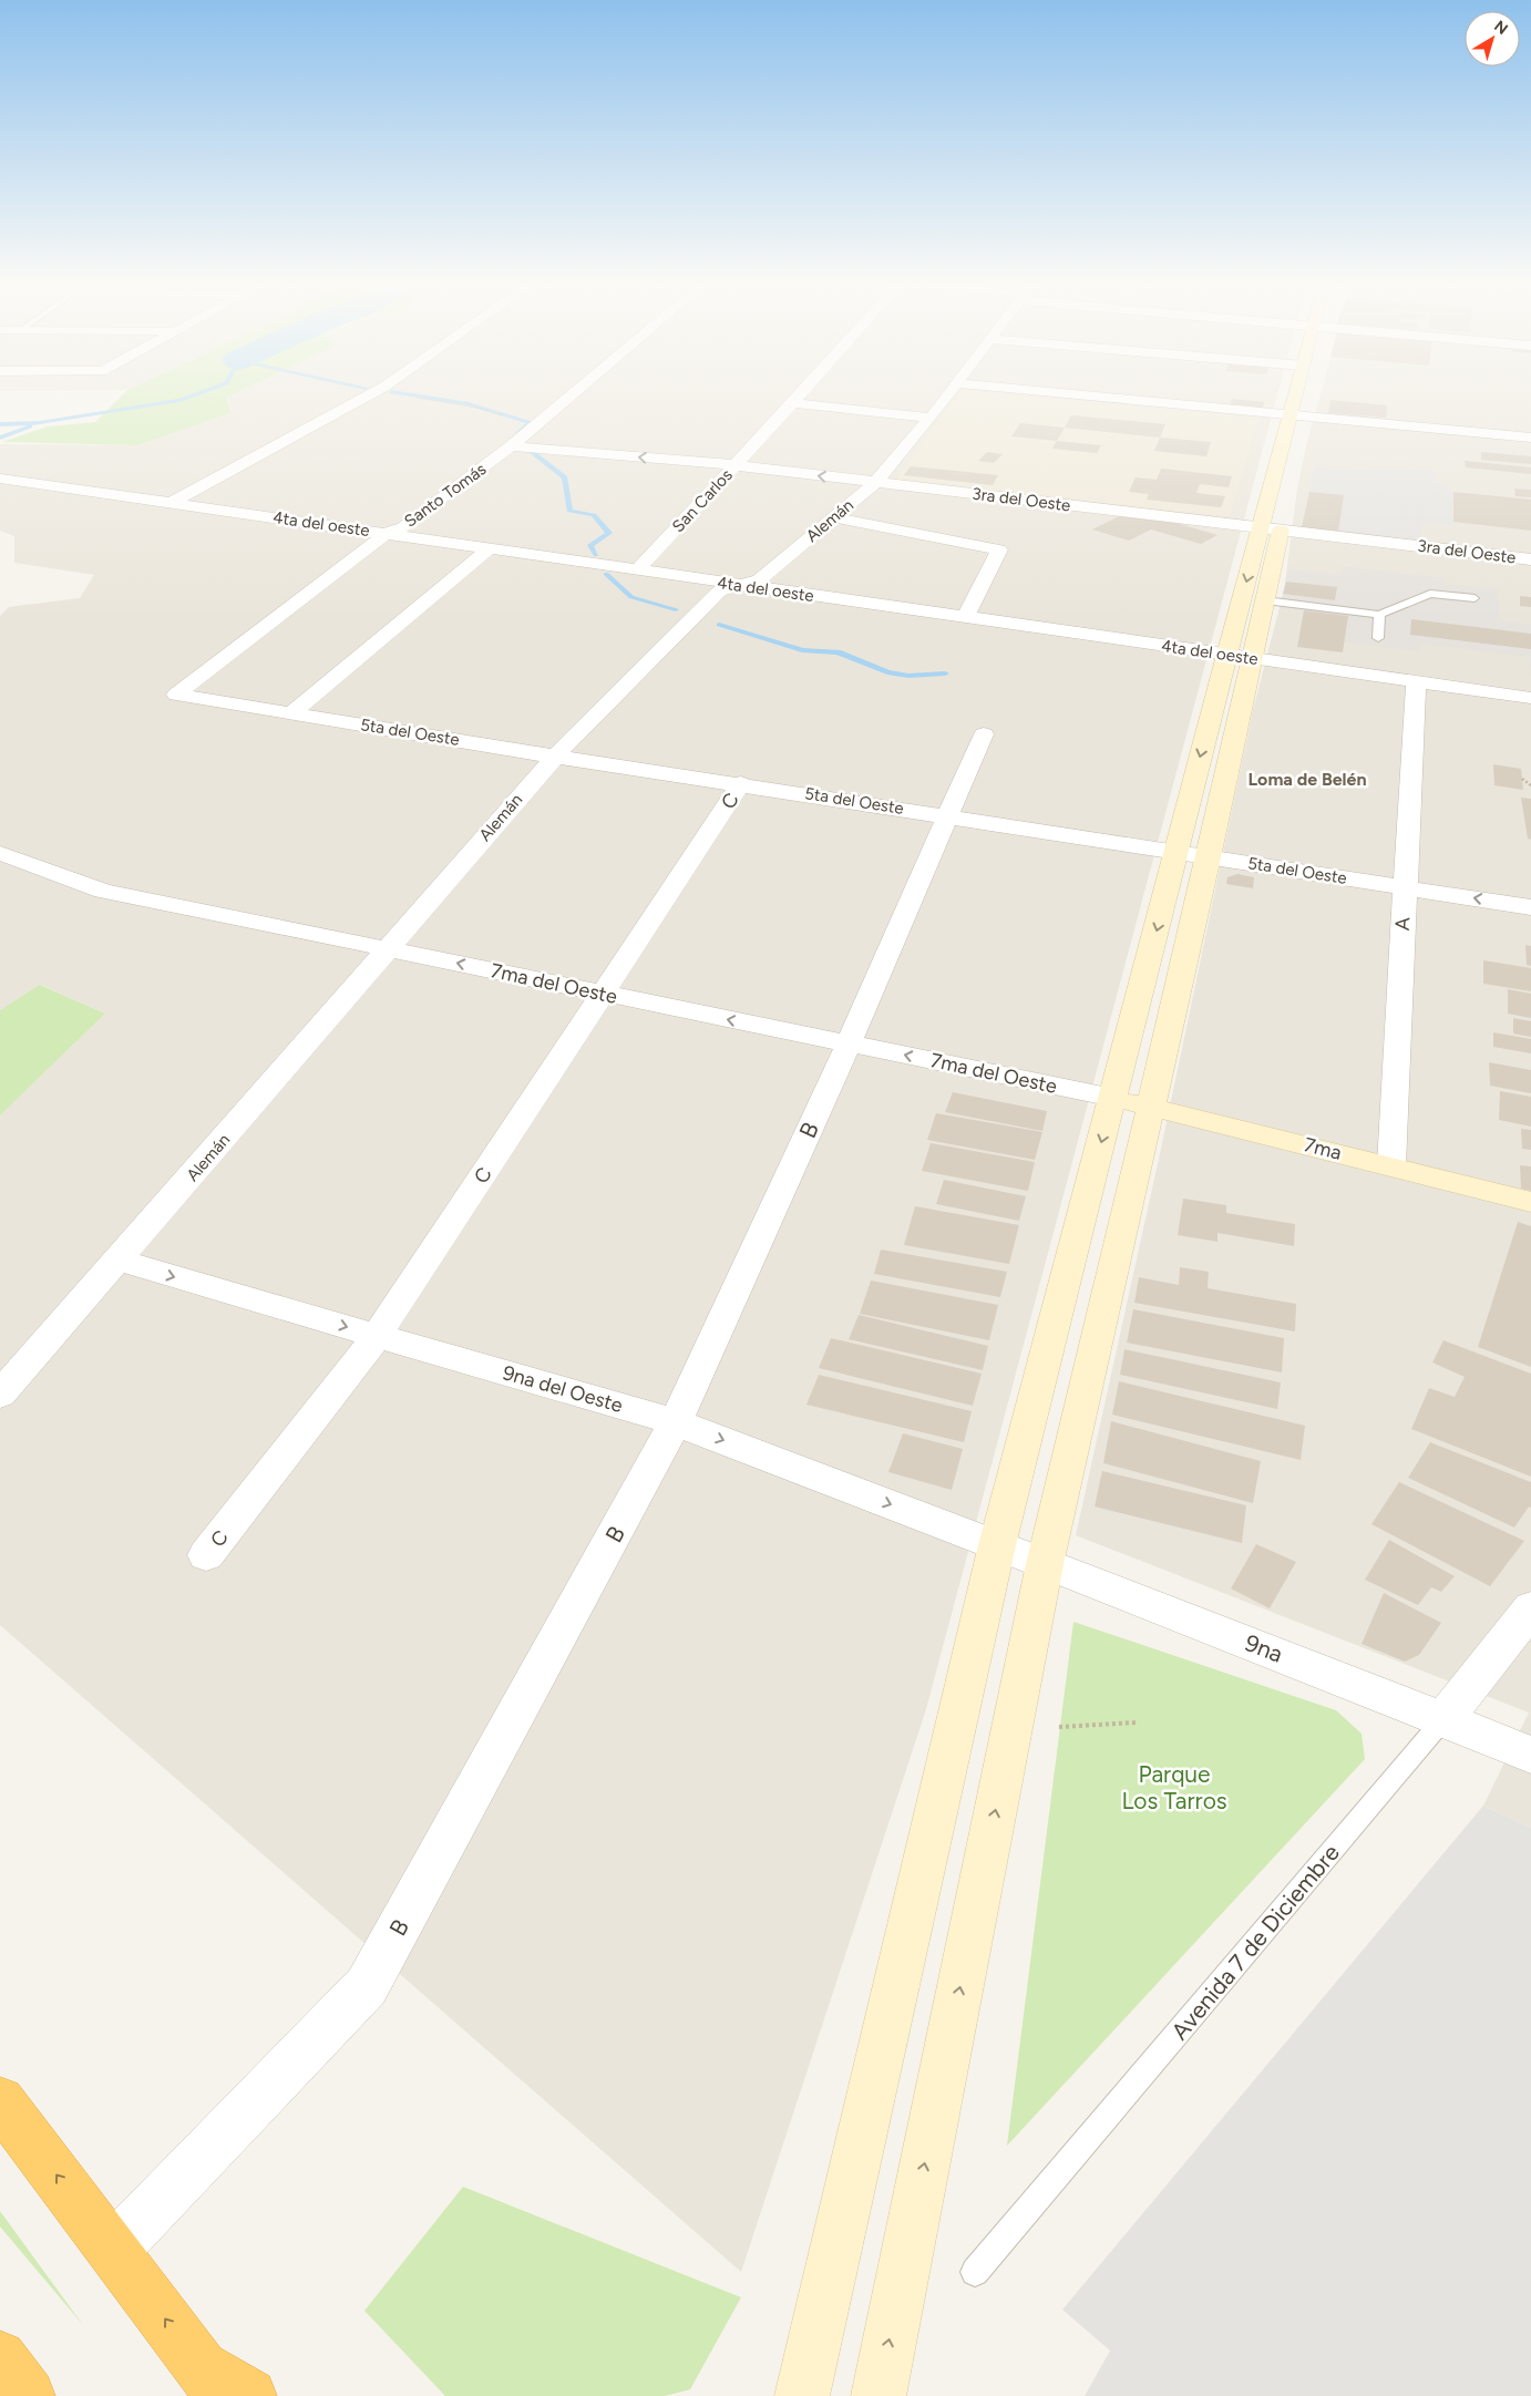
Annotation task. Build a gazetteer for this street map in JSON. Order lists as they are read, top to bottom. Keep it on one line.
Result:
{"streets":{"main road":["7ma"],"street":["Santo Tomás","3ra del Oeste","San Carlos","Alemán","4ta del oeste","5ta del Oeste","C","A","7ma del Oeste","B","9na del Oeste","9na","Avenida 7 de Diciembre"]},"crossings":[["Santo Tomás","3ra del Oeste"],["Santo Tomás","4ta del oeste"],["Santo Tomás","5ta del Oeste"],["3ra del Oeste","San Carlos"],["3ra del Oeste","Alemán"],["San Carlos","4ta del oeste"],["Alemán","4ta del oeste"],["Alemán","5ta del Oeste"],["Alemán","7ma del Oeste"],["Alemán","9na del Oeste"],["4ta del oeste","A"],["5ta del Oeste","C"],["5ta del Oeste","A"],["5ta del Oeste","B"],["C","7ma del Oeste"],["C","9na del Oeste"],["A","7ma"],["7ma del Oeste","B"],["7ma del Oeste","7ma"],["B","9na del Oeste"],["9na del Oeste","9na"],["9na","Avenida 7 de Diciembre"]],"one_way":["3ra del Oeste","7ma del Oeste","9na del Oeste"],"districts":["Loma de Belén"],"parks":["Parque Los Tarros"],"north":"top right"}
